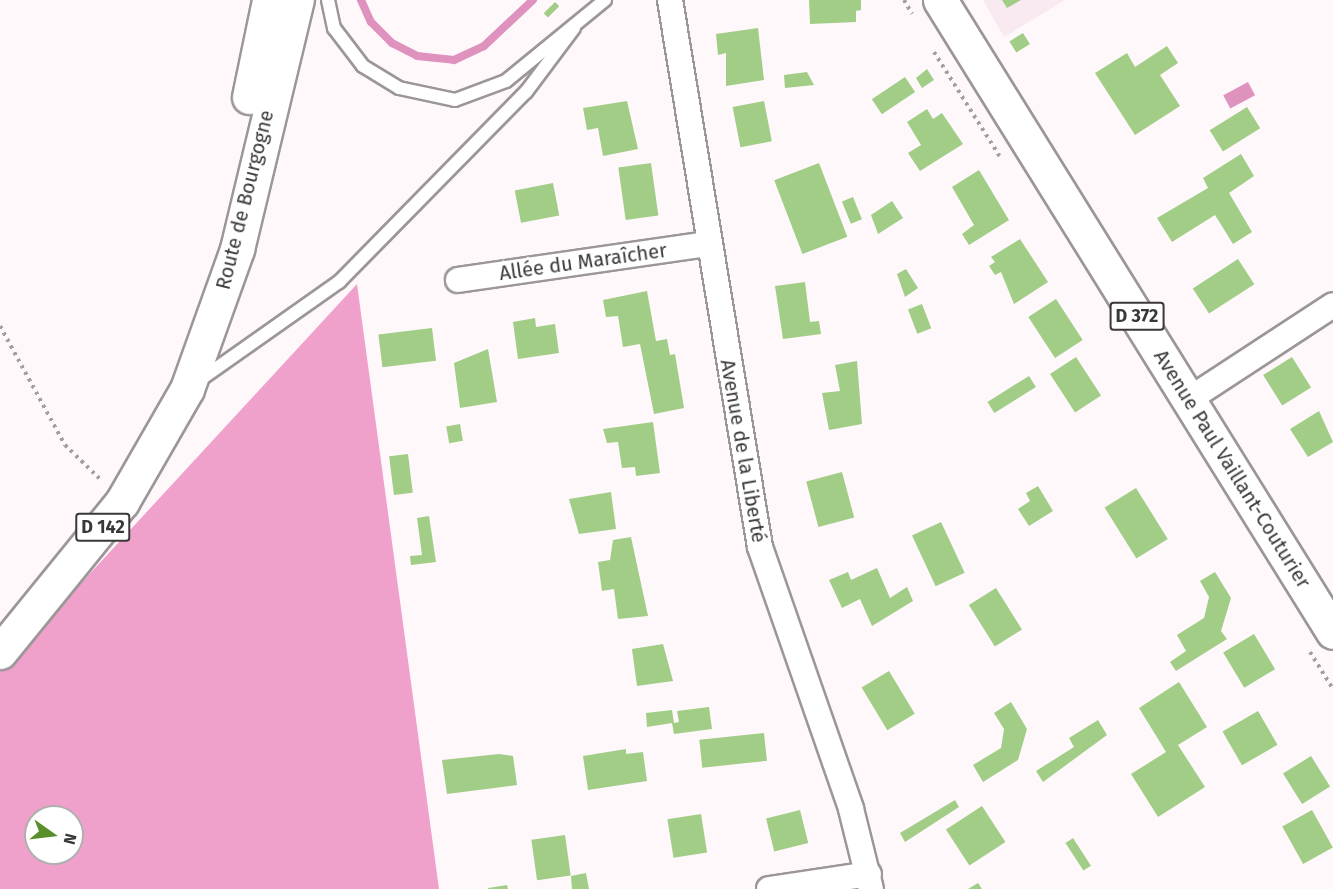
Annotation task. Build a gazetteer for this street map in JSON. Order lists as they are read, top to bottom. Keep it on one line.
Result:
{"streets":{"main road":["Route de Bourgogne","D 372","Avenue Paul Vaillant-Couturier","D 142"],"street":["Allée du Maraîcher","Avenue de la Liberté"]},"crossings":[["Allée du Maraîcher","Avenue de la Liberté"]],"north":"right"}
